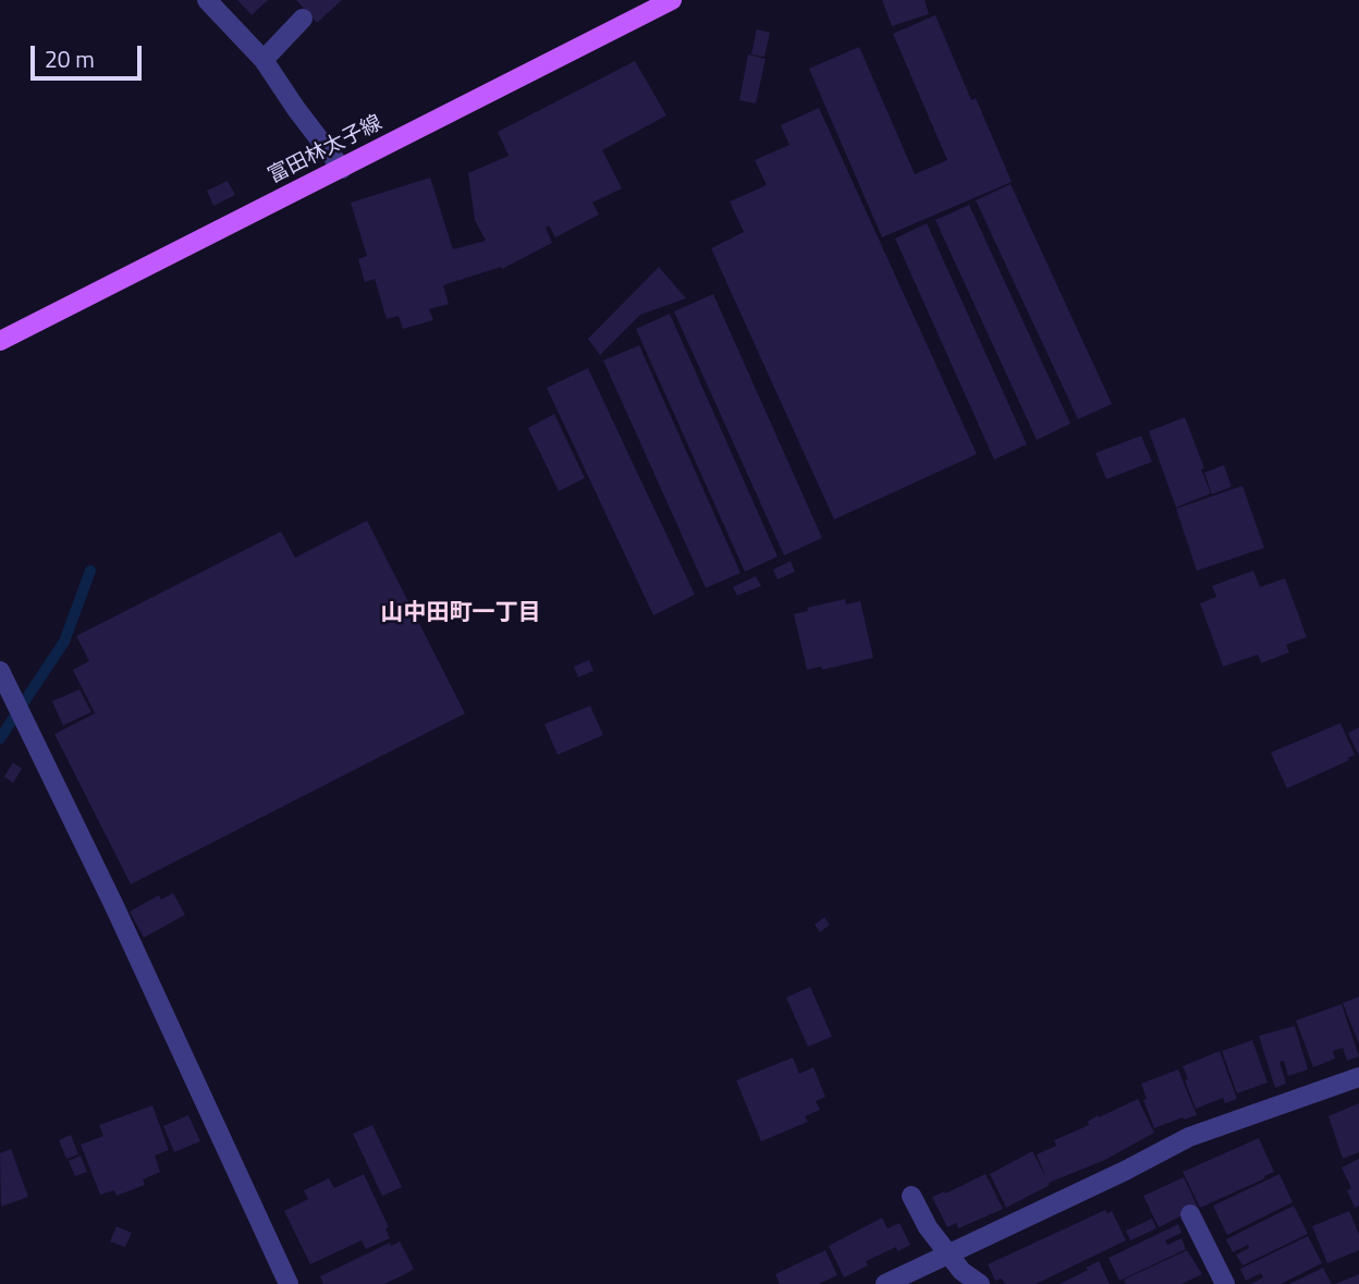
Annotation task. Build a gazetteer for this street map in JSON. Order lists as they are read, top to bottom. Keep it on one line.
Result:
{"streets":{"main road":["富田林太子線"]},"districts":["山中田町一丁目"],"scale_bar":"20 m"}
